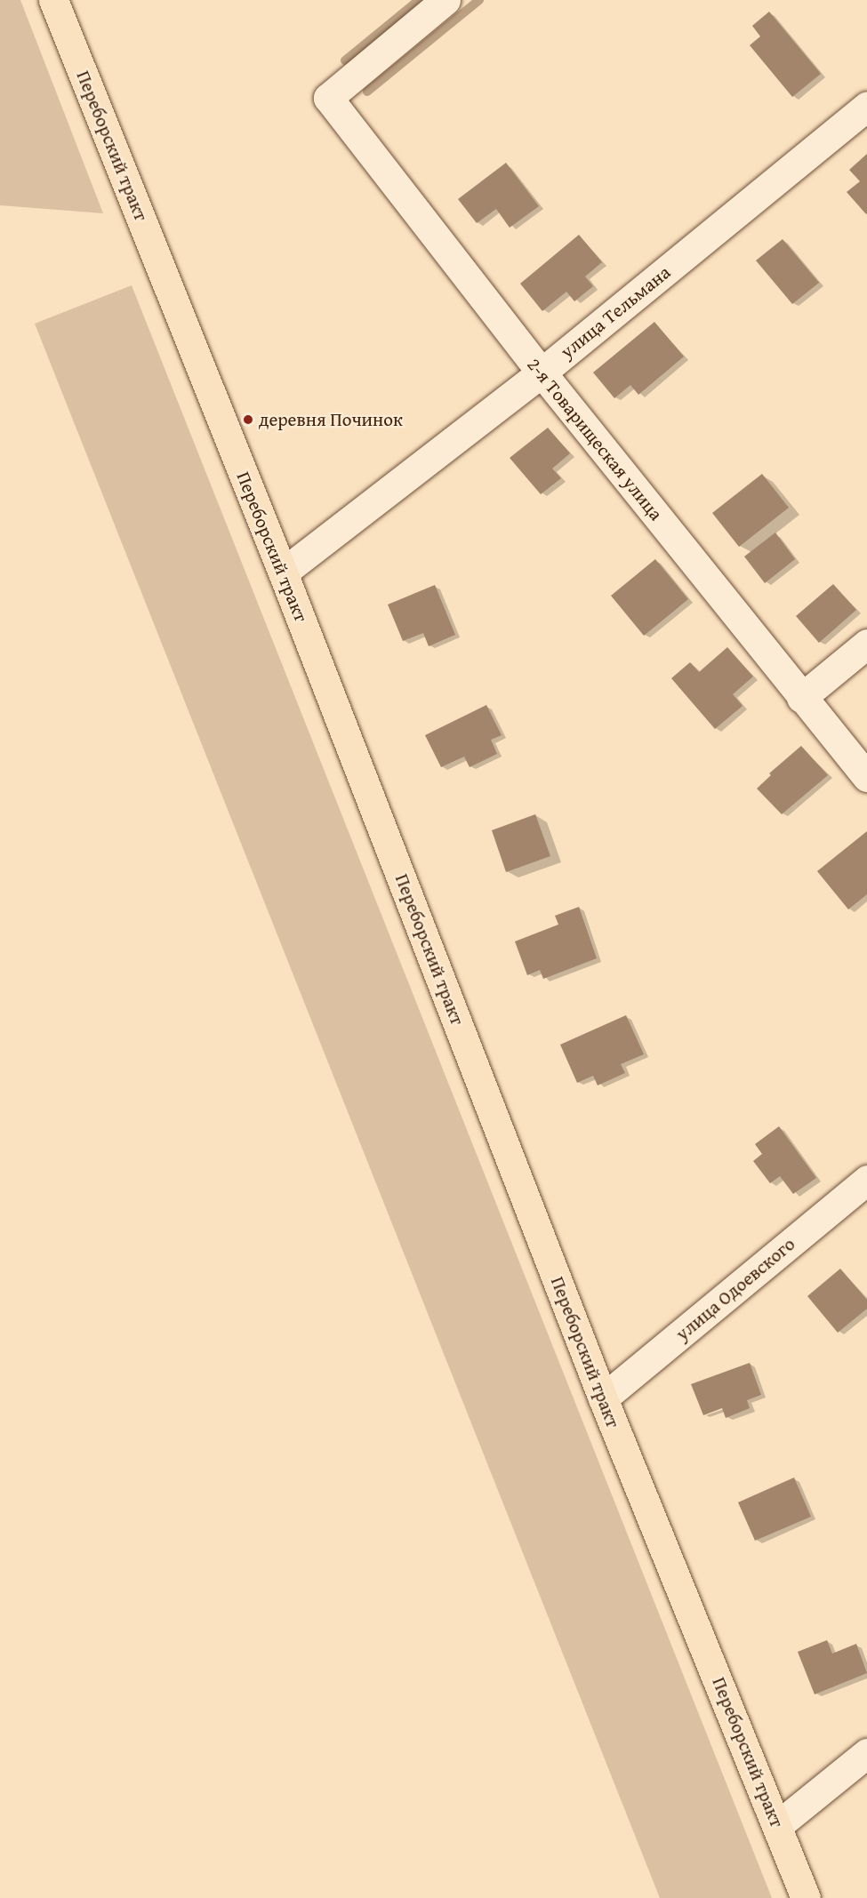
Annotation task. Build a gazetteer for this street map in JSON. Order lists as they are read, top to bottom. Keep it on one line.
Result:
{"streets":{"main road":["Переборский тракт"],"street":["улица Тельмана","2-я Товарищеская улица","улица Одоевского"]},"crossings":[["Переборский тракт","улица Тельмана"],["Переборский тракт","улица Одоевского"],["улица Тельмана","2-я Товарищеская улица"]],"places":["деревня Починок"]}
